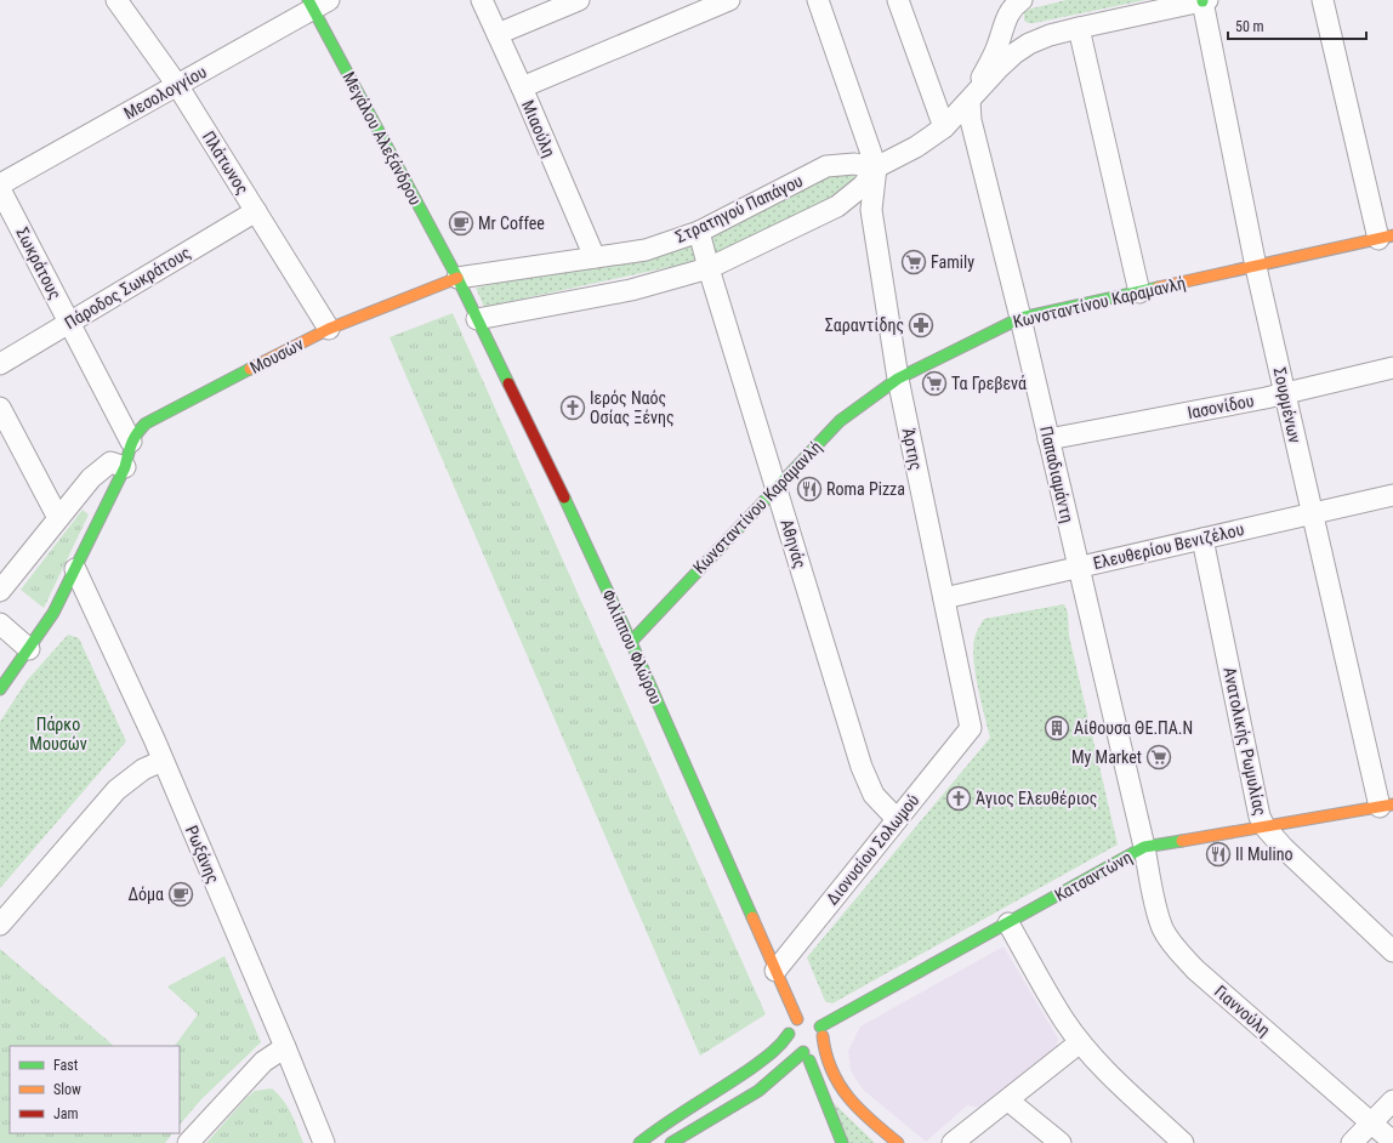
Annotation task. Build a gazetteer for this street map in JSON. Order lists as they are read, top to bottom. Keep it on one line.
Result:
{"streets":{"street":["Μεσολογγίου","Μιαούλη","Μεγάλου Αλεξάνδρου","Πλάτωνος","Στρατηγού Παπάγου","Σωκράτους","Πάροδος Σωκράτους","Κωνσταντίνου Καραμανλή","Μουσών","Σουρμένων","Ιασoνίδου","Άρτης","Παπαδιαμάντη","Αθηνάς","Ελευθερίου Βενιζέλου","Φιλίππου Φλώρου","Ανατολικής Ρωμυλίας","Διονυσίου Σολωμού","Ρωξάνης","Κατσαντώνη","Γιαννούλη"]},"crossings":[["Μεσολογγίου","Μεγάλου Αλεξάνδρου"],["Μεσολογγίου","Πλάτωνος"],["Μιαούλη","Στρατηγού Παπάγου"],["Μεγάλου Αλεξάνδρου","Στρατηγού Παπάγου"],["Μεγάλου Αλεξάνδρου","Μουσών"],["Μεγάλου Αλεξάνδρου","Φιλίππου Φλώρου"],["Πλάτωνος","Πάροδος Σωκράτους"],["Πλάτωνος","Μουσών"],["Στρατηγού Παπάγου","Μουσών"],["Στρατηγού Παπάγου","Άρτης"],["Στρατηγού Παπάγου","Αθηνάς"],["Στρατηγού Παπάγου","Φιλίππου Φλώρου"],["Σωκράτους","Πάροδος Σωκράτους"],["Σωκράτους","Μουσών"],["Κωνσταντίνου Καραμανλή","Σουρμένων"],["Κωνσταντίνου Καραμανλή","Άρτης"],["Κωνσταντίνου Καραμανλή","Παπαδιαμάντη"],["Κωνσταντίνου Καραμανλή","Αθηνάς"],["Κωνσταντίνου Καραμανλή","Φιλίππου Φλώρου"],["Μουσών","Φιλίππου Φλώρου"],["Μουσών","Ρωξάνης"],["Σουρμένων","Ιασoνίδου"],["Σουρμένων","Ελευθερίου Βενιζέλου"],["Σουρμένων","Κατσαντώνη"],["Ιασoνίδου","Παπαδιαμάντη"],["Άρτης","Ελευθερίου Βενιζέλου"],["Άρτης","Διονυσίου Σολωμού"],["Παπαδιαμάντη","Ελευθερίου Βενιζέλου"],["Παπαδιαμάντη","Κατσαντώνη"],["Παπαδιαμάντη","Γιαννούλη"],["Αθηνάς","Διονυσίου Σολωμού"],["Ελευθερίου Βενιζέλου","Ανατολικής Ρωμυλίας"],["Φιλίππου Φλώρου","Διονυσίου Σολωμού"],["Φιλίππου Φλώρου","Κατσαντώνη"],["Ανατολικής Ρωμυλίας","Κατσαντώνη"],["Κατσαντώνη","Γιαννούλη"]],"parks":["Πάρκο Μουσών"],"places":{"cafe":["Mr Coffee","Δόμα"],"supermarket":["Family","Τα Γρεβενά","My Market"],"pharmacy":["Σαραντίδης"],"church":["Ιερός Ναός Οσίας Ξένης","Άγιος Ελευθέριος"],"restaurant":["Roma Pizza","Il Mulino"],"building":["Αίθουσα ΘΕ.ΠΑ.Ν"]},"legend":["Fast","Slow","Jam"],"scale_bar":"50 m"}
